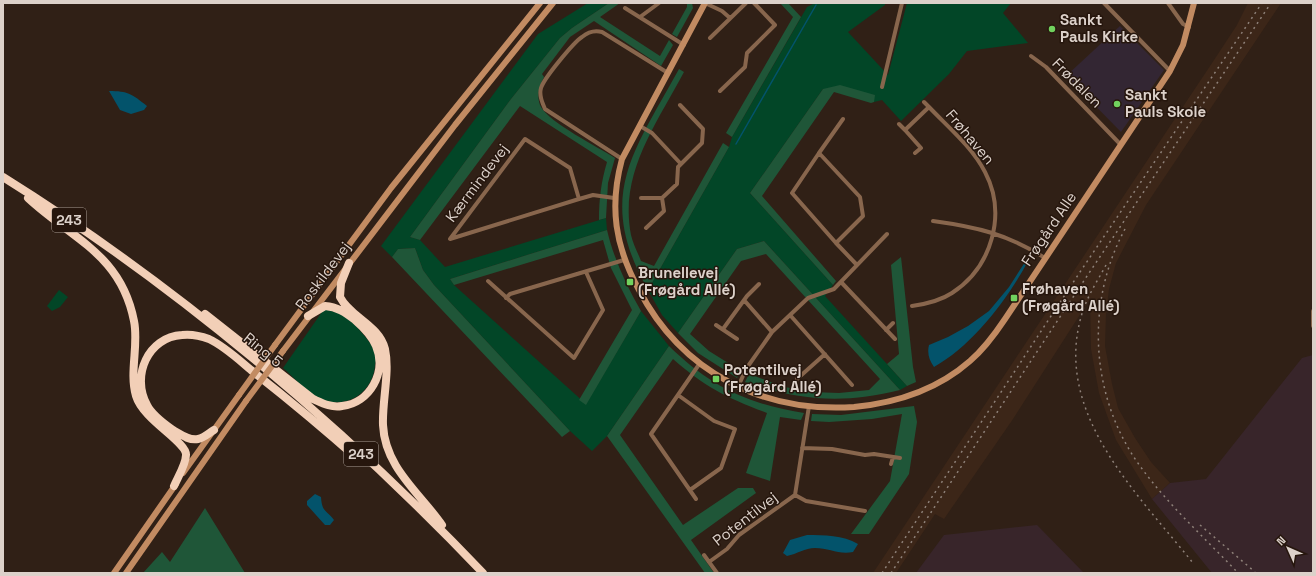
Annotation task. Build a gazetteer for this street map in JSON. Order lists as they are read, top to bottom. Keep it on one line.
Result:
{"streets":{"highway":["243","Ring 5"],"main road":["Frøgård Alle","Roskildevej"],"street":["Frødalen","Frøhaven","Kærmindevej","Potentilvej"]},"crossings":[["Frødalen","Frøgård Alle"],["Kærmindevej","Frøgård Alle"],["Frøgård Alle","Potentilvej"]],"places":{"other":["Sankt Pauls Kirke","Sankt Pauls Skole"],"transit":["Brunellevej (Frøgård Allé)","Frøhaven (Frøgård Allé)","Potentilvej (Frøgård Allé)"]},"north":"top left"}
